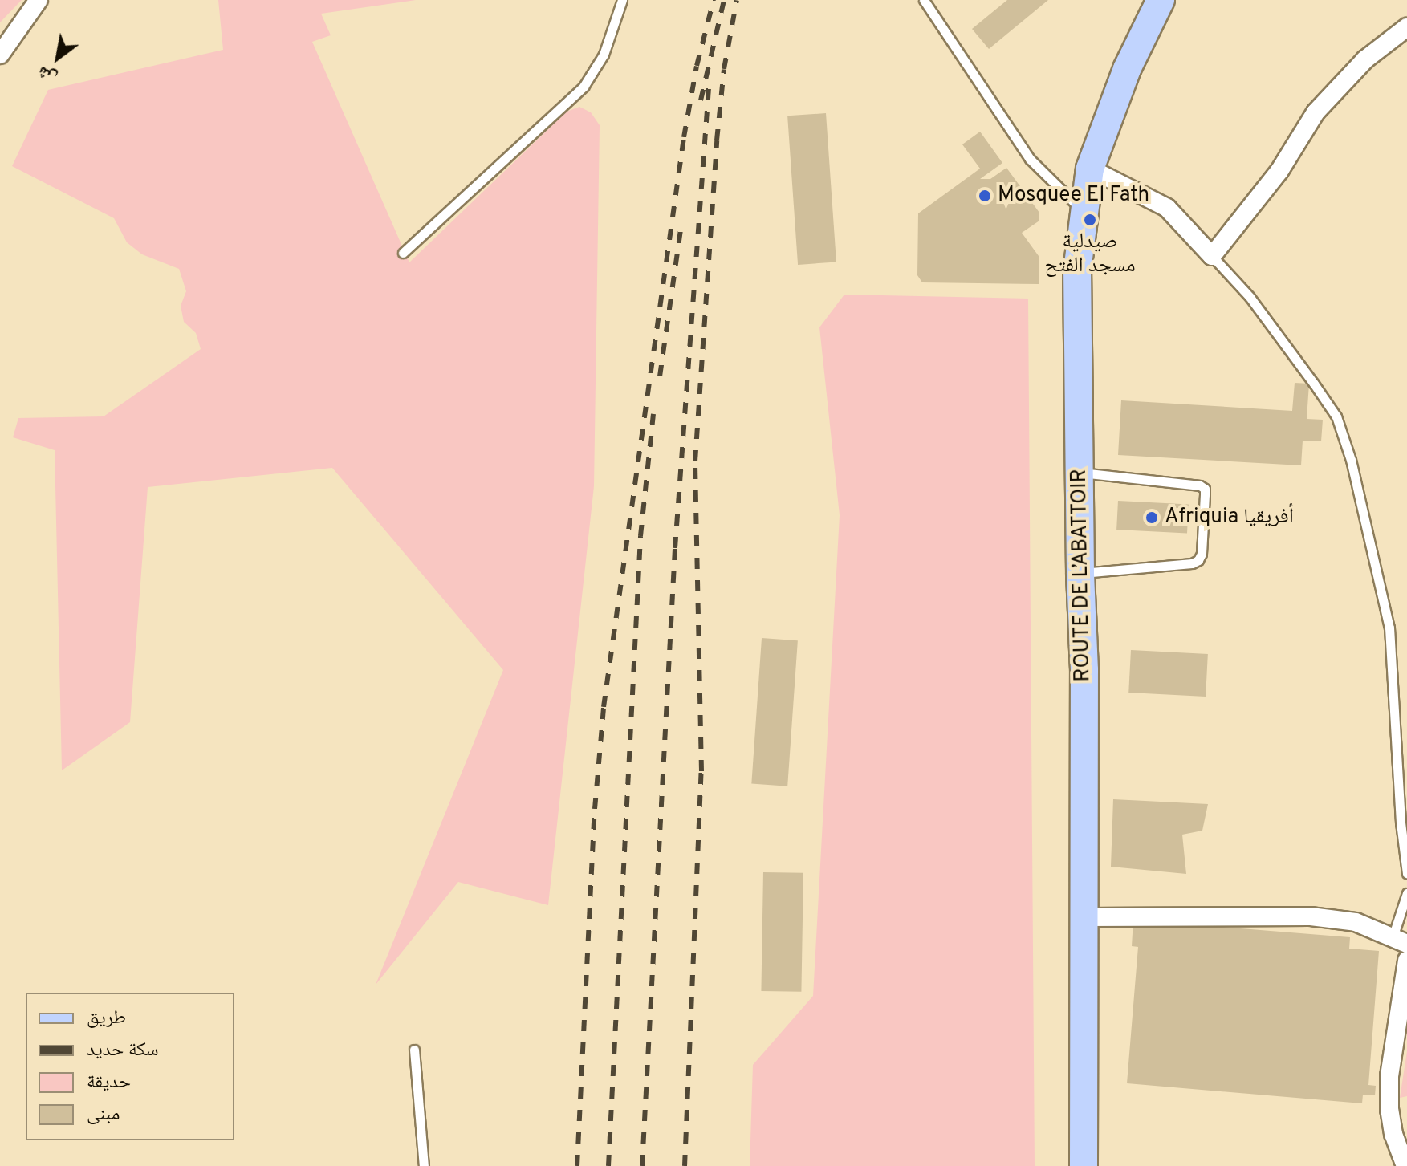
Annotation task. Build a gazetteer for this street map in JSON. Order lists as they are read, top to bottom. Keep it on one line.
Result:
{"streets":{"main road":["ROUTE DE L’ABATTOIR"]},"places":["Mosquee El Fath","صيدلية مسجد الفتح","Afriquia أفريقيا"],"legend":["طريق","سكة حديد","حديقة","مبنى"],"north":"bottom left"}
